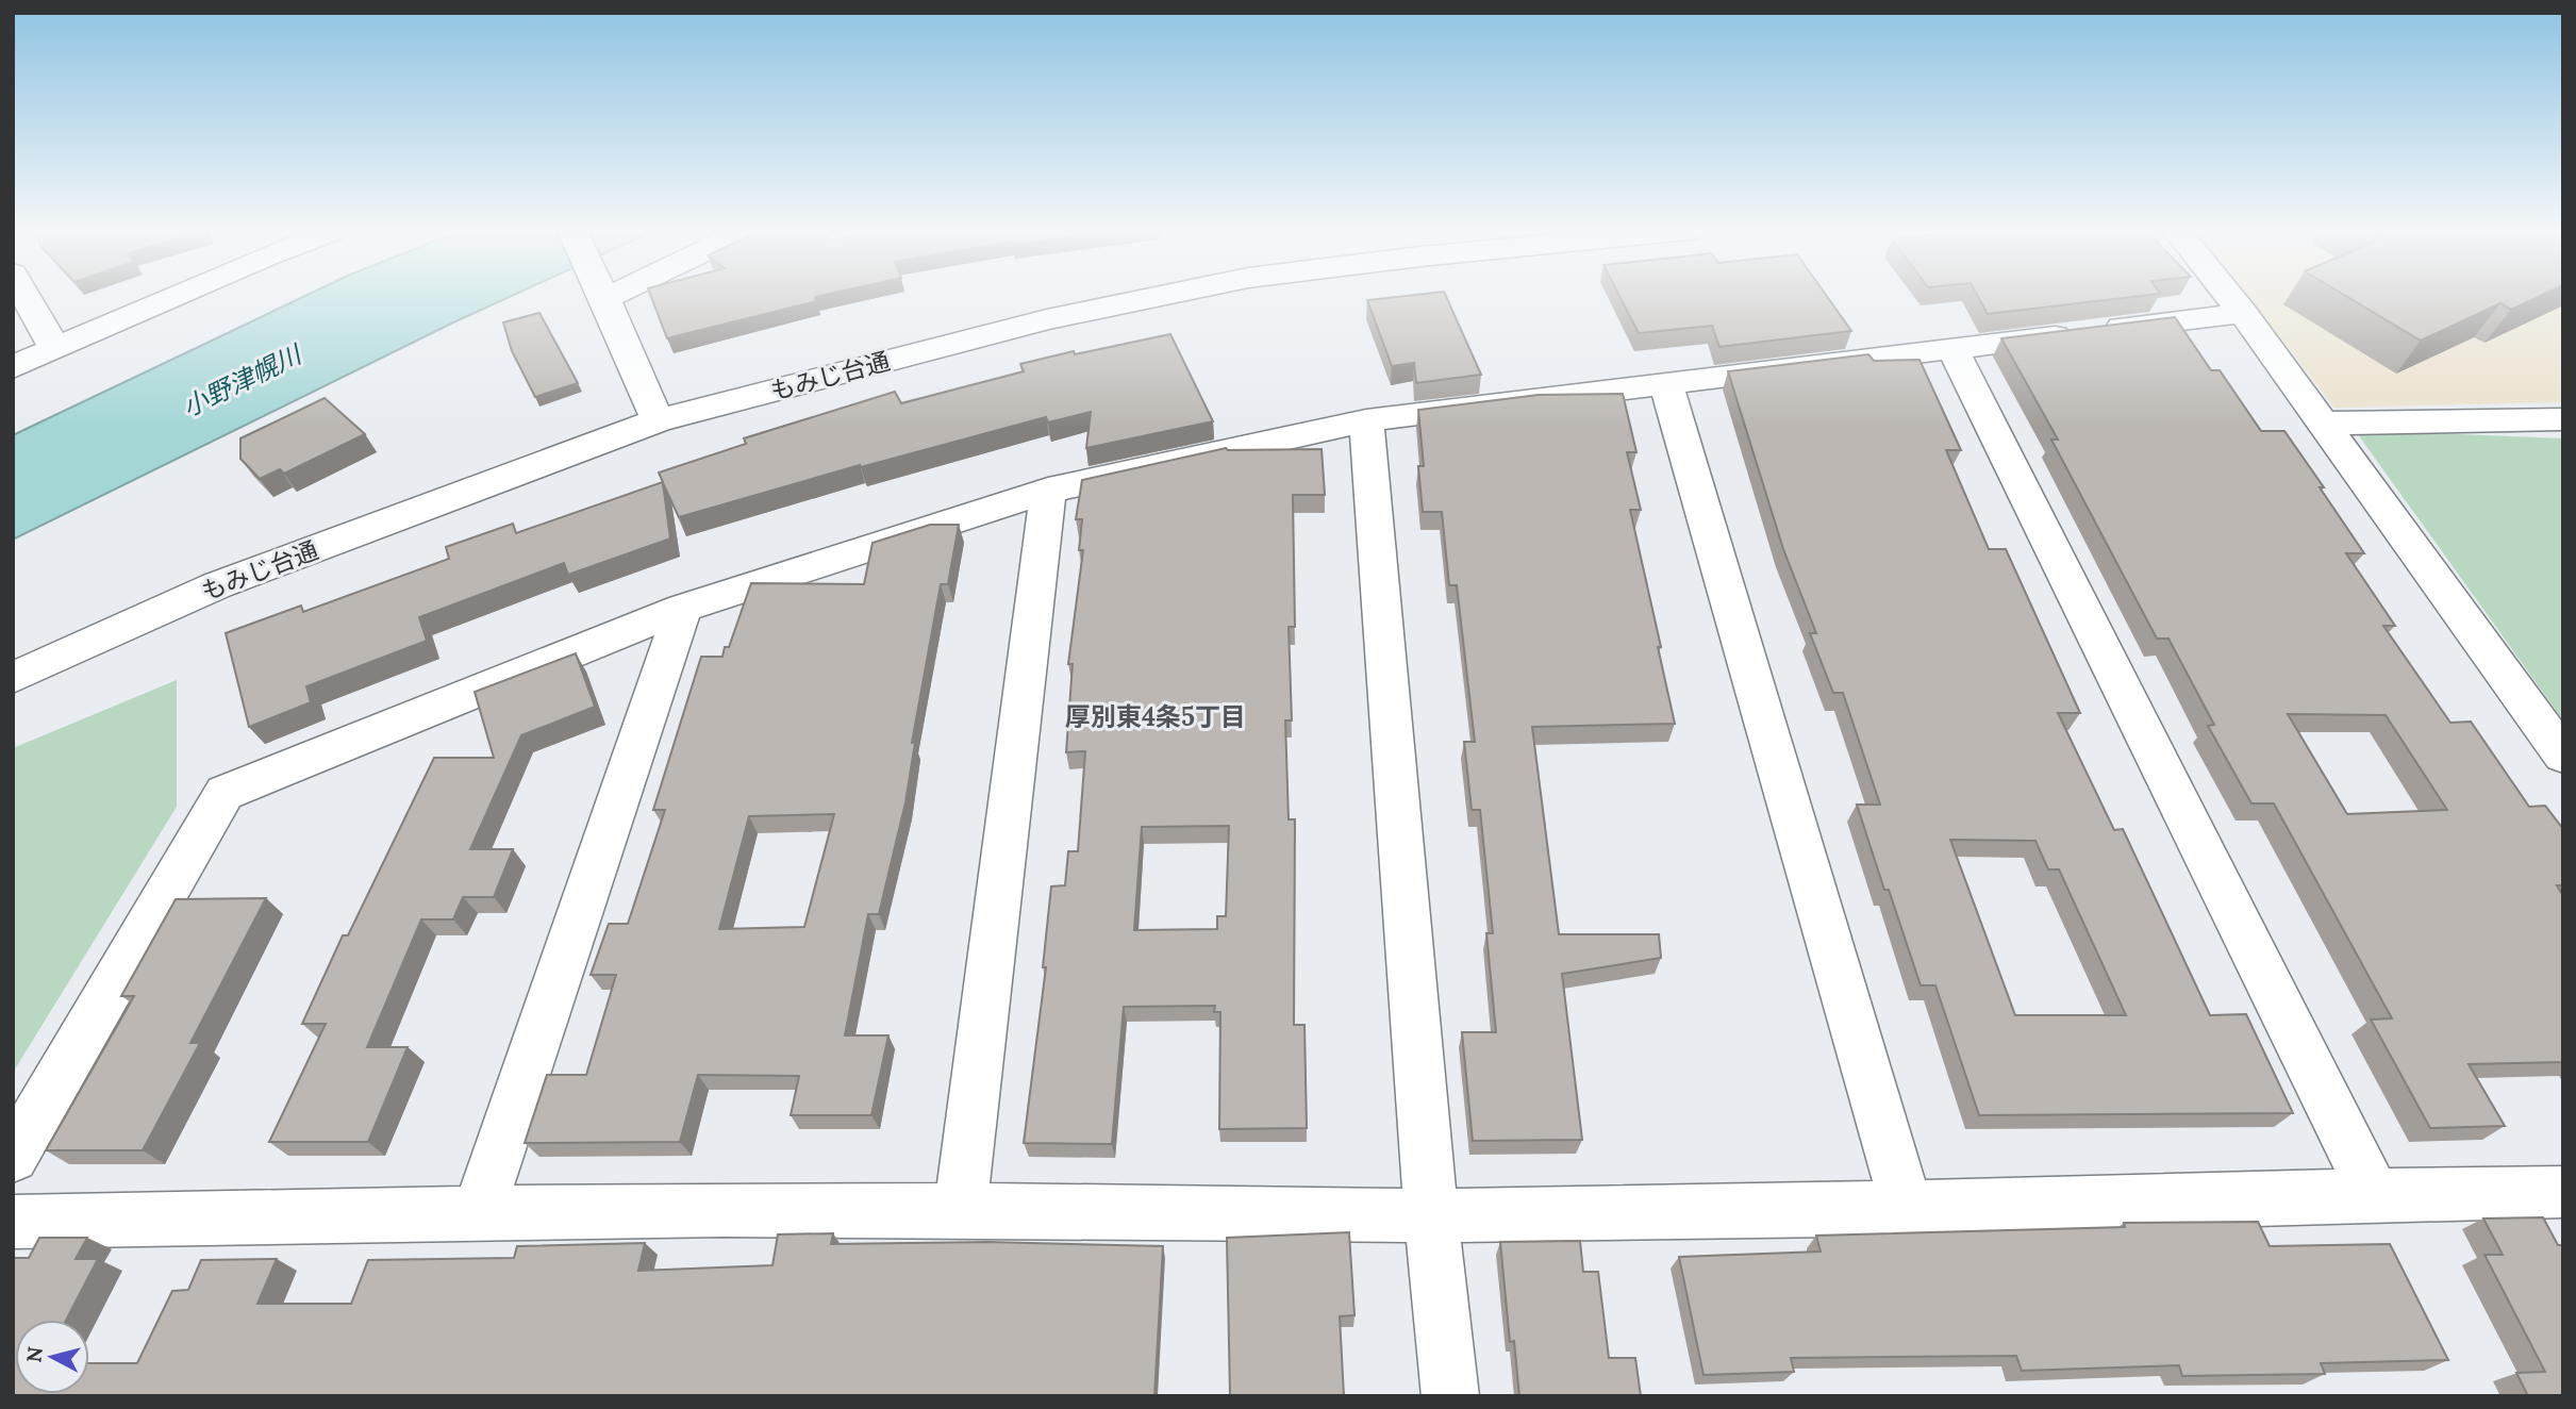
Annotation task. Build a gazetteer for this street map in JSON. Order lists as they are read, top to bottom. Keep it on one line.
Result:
{"streets":{"street":["もみじ台通"]},"districts":["厚別東4条5丁目"],"water":["小野津幌川"],"north":"left"}
